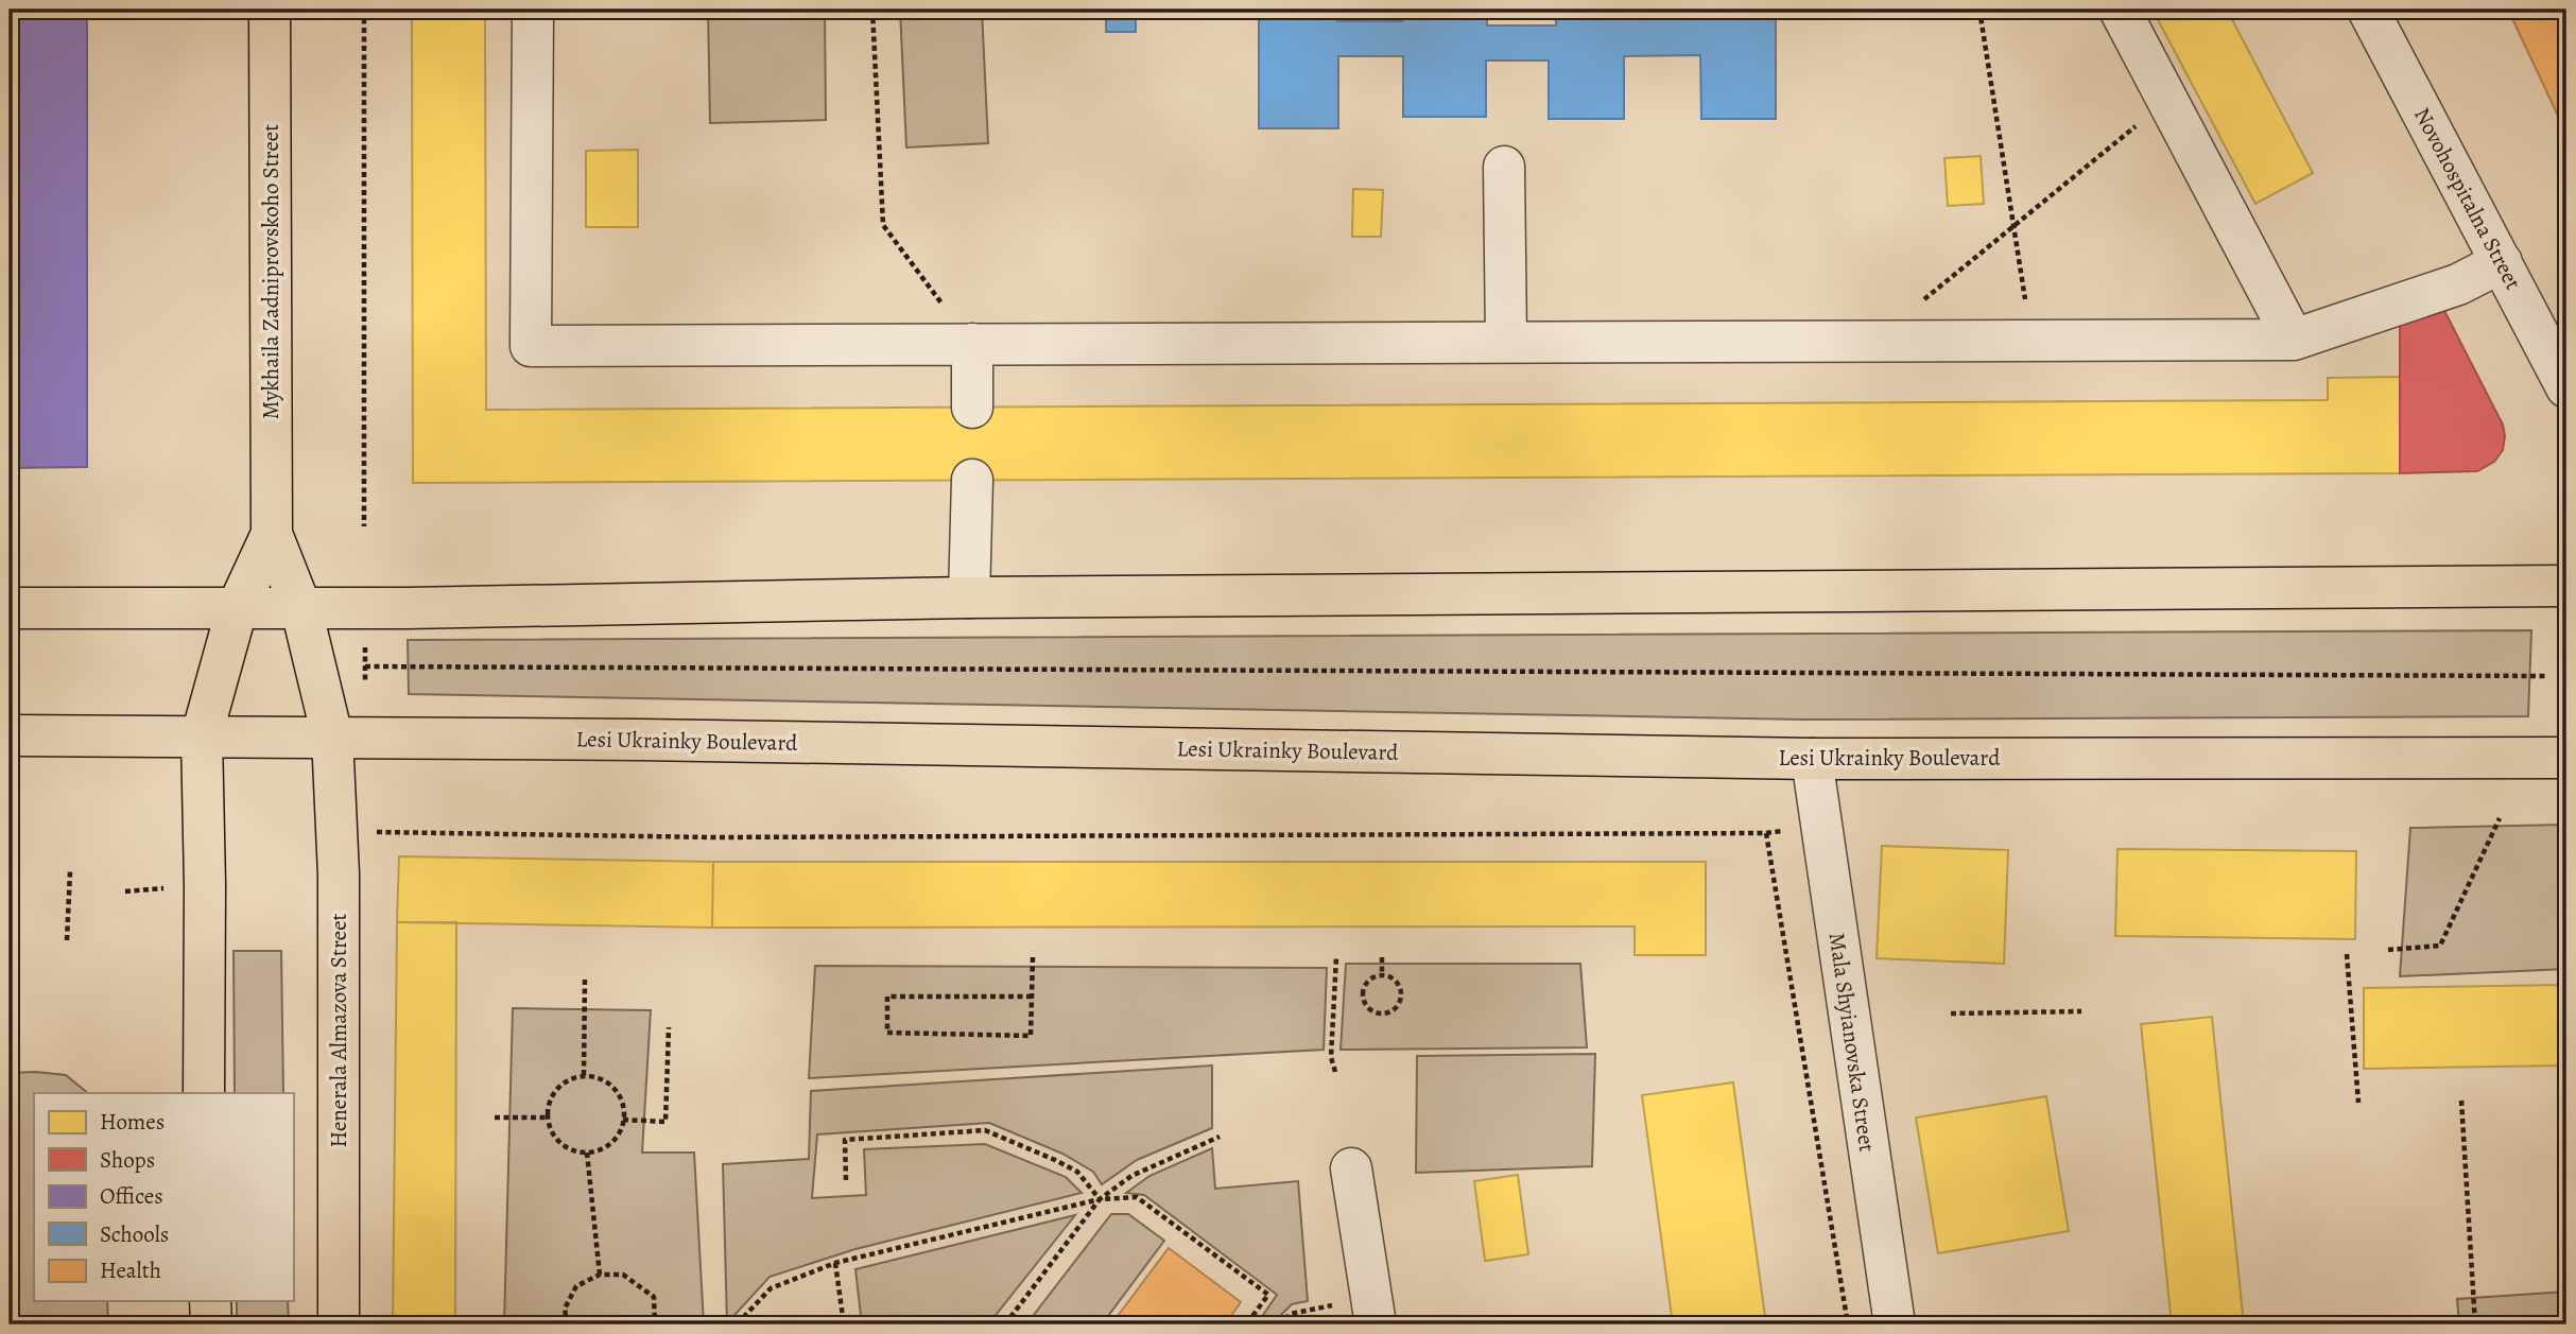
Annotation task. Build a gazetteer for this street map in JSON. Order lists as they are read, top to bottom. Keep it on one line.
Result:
{"streets":{"main road":["Mykhaila Zadniprovskoho Street","Lesi Ukrainky Boulevard","Henerala Almazova Street"],"street":["Novohospitalna Street","Mala Shyianovska Street"]},"crossings":[["Mykhaila Zadniprovskoho Street","Lesi Ukrainky Boulevard"],["Mykhaila Zadniprovskoho Street","Henerala Almazova Street"],["Lesi Ukrainky Boulevard","Henerala Almazova Street"],["Lesi Ukrainky Boulevard","Mala Shyianovska Street"]],"legend":["Homes","Shops","Offices","Schools","Health"]}
